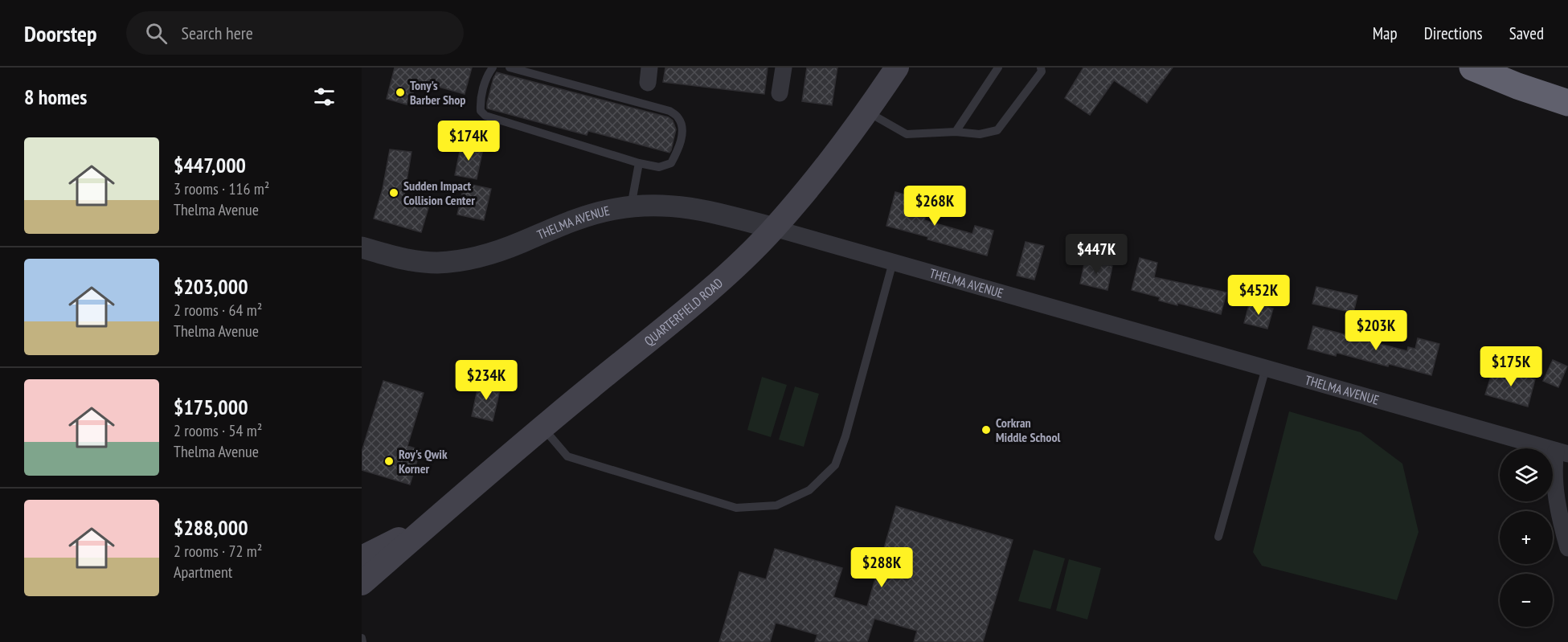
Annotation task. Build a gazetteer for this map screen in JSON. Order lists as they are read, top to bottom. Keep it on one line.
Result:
{"streets":{"main road":["QUARTERFIELD ROAD"],"street":["THELMA AVENUE"]},"crossings":[["THELMA AVENUE","QUARTERFIELD ROAD"]],"places":["Tony's Barber Shop","Sudden Impact Collision Center","Corkran Middle School","Roy's Qwik Korner"],"page":{"header":"Doorstep","search":"Search here","nav":["Map","Directions","Saved"],"heading":"8 homes","price":["$174K","$268K","$447K","$452K","$203K","$175K","$234K","$288K"],"list":[{"name":"$447,000","note":"3 rooms · 116 m² · Thelma Avenue"},{"name":"$203,000","note":"2 rooms · 64 m² · Thelma Avenue"},{"name":"$175,000","note":"2 rooms · 54 m² · Thelma Avenue"},{"name":"$288,000","note":"2 rooms · 72 m² · Apartment"}],"map_buttons":["+","−"]}}
